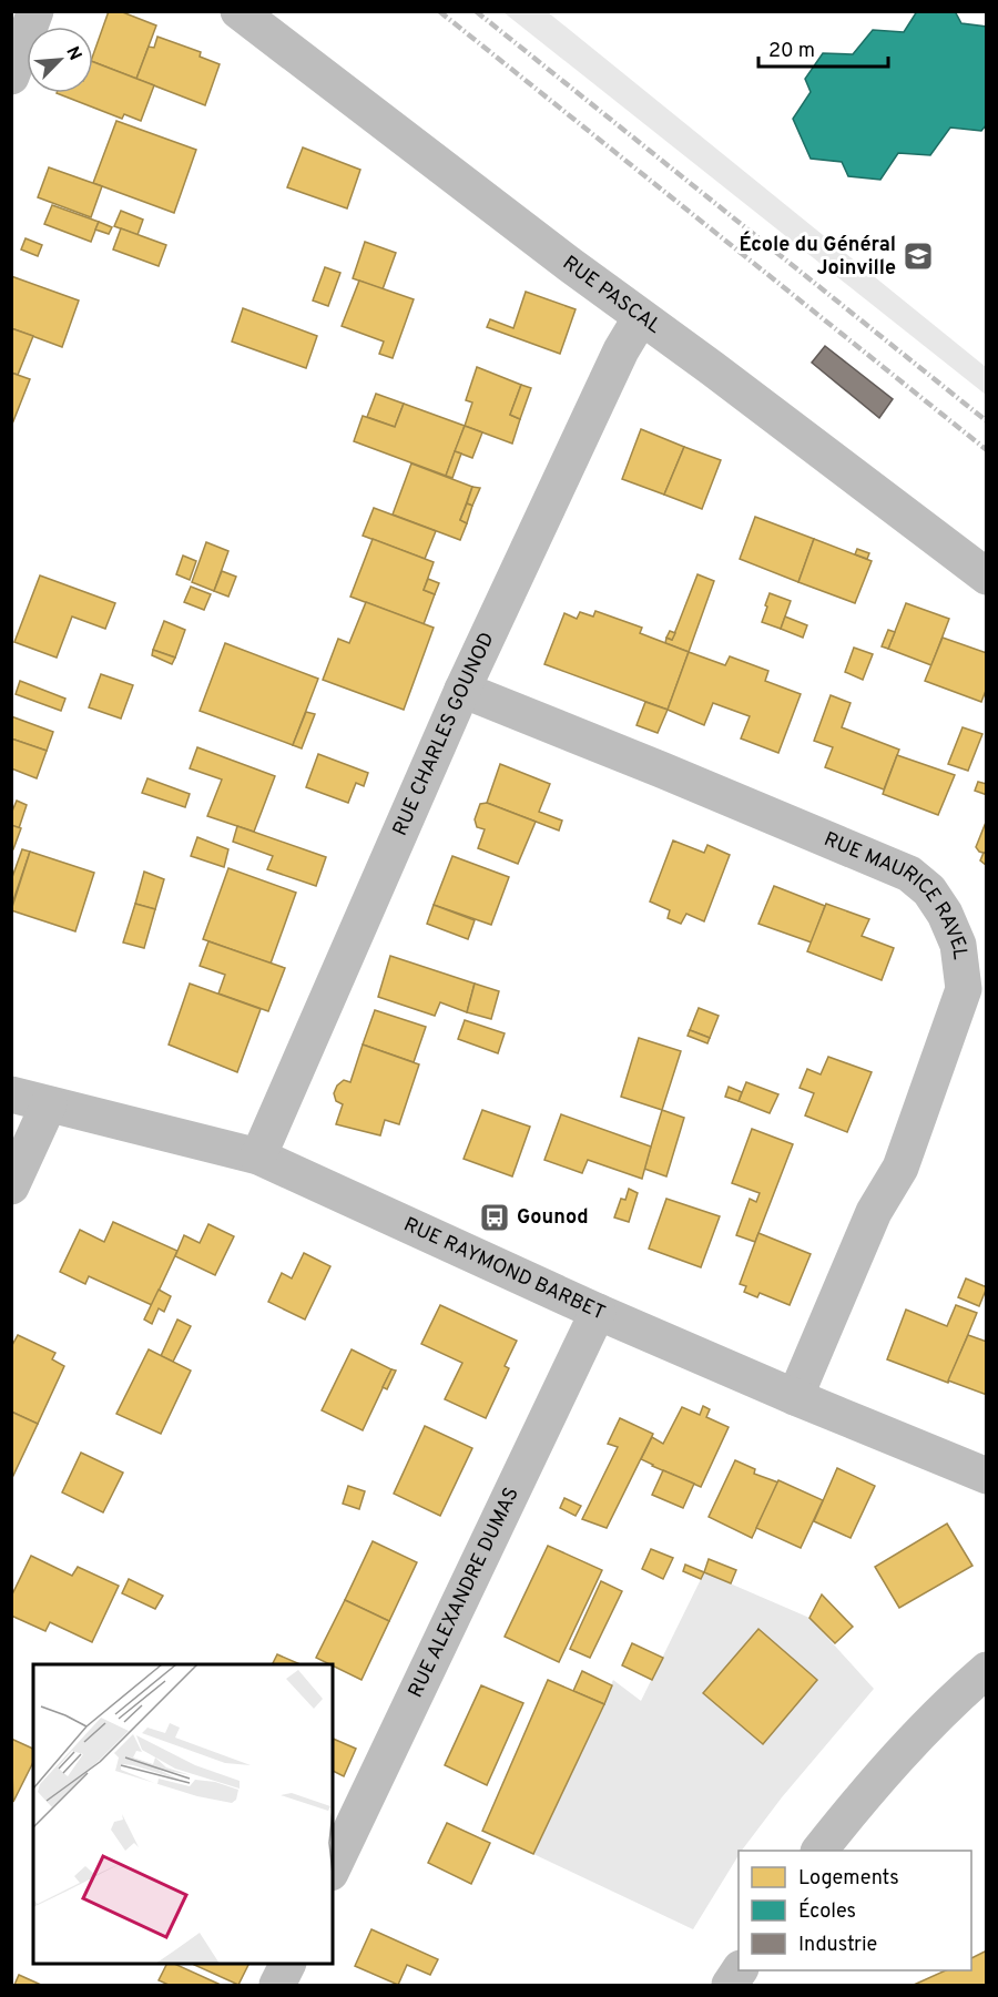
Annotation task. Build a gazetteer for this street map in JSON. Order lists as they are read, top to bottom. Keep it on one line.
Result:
{"streets":{"street":["RUE PASCAL","RUE CHARLES GOUNOD","RUE MAURICE RAVEL","RUE RAYMOND BARBET","RUE ALEXANDRE DUMAS"]},"crossings":[["RUE PASCAL","RUE CHARLES GOUNOD"],["RUE CHARLES GOUNOD","RUE MAURICE RAVEL"],["RUE CHARLES GOUNOD","RUE RAYMOND BARBET"],["RUE MAURICE RAVEL","RUE RAYMOND BARBET"],["RUE RAYMOND BARBET","RUE ALEXANDRE DUMAS"]],"places":{"school or university":["École du Général Joinville"],"bus stop":["Gounod"]},"legend":["Logements","Écoles","Industrie"],"scale_bar":"20 m","north":"top right"}
